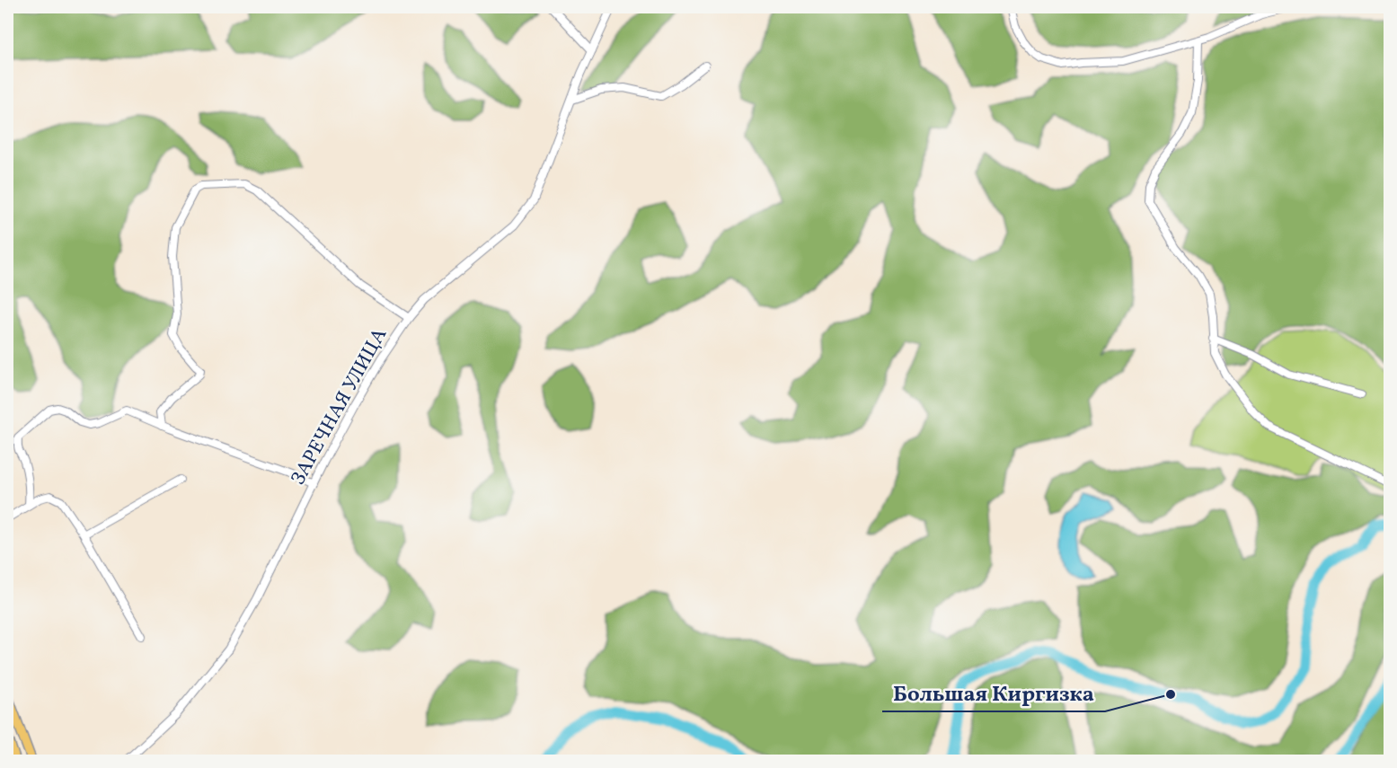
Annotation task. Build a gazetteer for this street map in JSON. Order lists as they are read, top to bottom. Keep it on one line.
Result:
{"streets":{"street":["ЗАРЕЧНАЯ УЛИЦА"]},"places":["Большая Киргизка"]}
